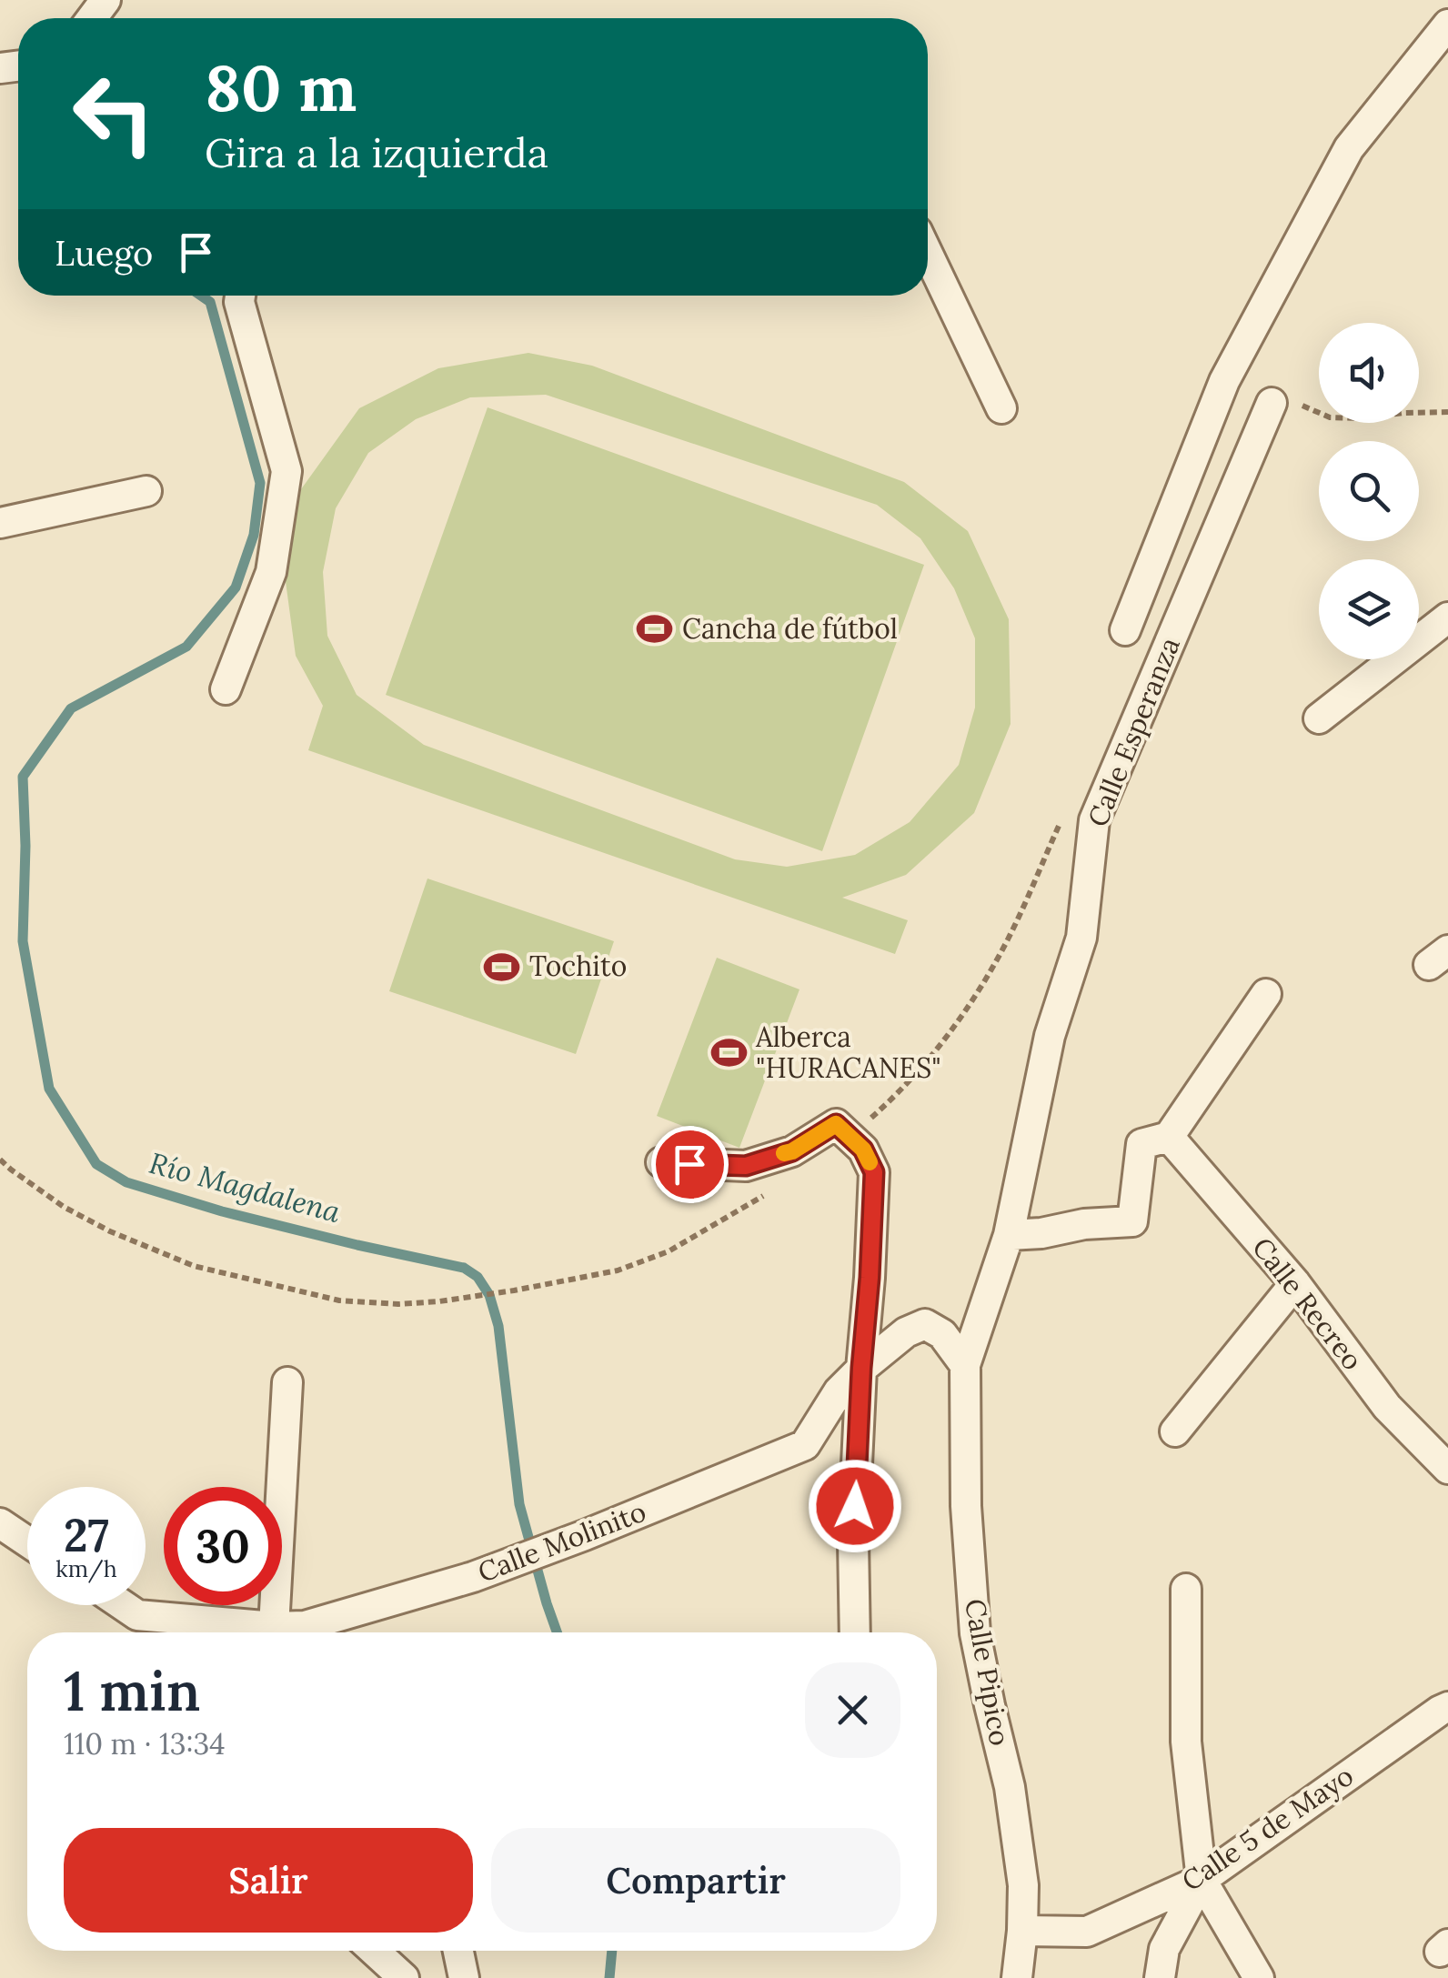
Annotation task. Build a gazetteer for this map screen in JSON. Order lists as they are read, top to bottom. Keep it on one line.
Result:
{"streets":{"street":["Calle Esperanza","Calle Recreo","Calle Molinito","Calle Pipico","Calle 5 de Mayo"]},"crossings":[["Calle Esperanza","Calle Molinito"],["Calle Esperanza","Calle Pipico"],["Calle Molinito","Calle Pipico"],["Calle Pipico","Calle 5 de Mayo"]],"water":["Río Magdalena"],"places":{"sports":["Cancha de fútbol","Tochito","Alberca \"HURACANES\""]},"page":{"turn":["80 m","Gira a la izquierda"],"then":"Luego","speed":"27 km/h","limit":"30","heading":["1 min","110 m · 13:34"],"buttons":["Salir","Compartir"]}}
